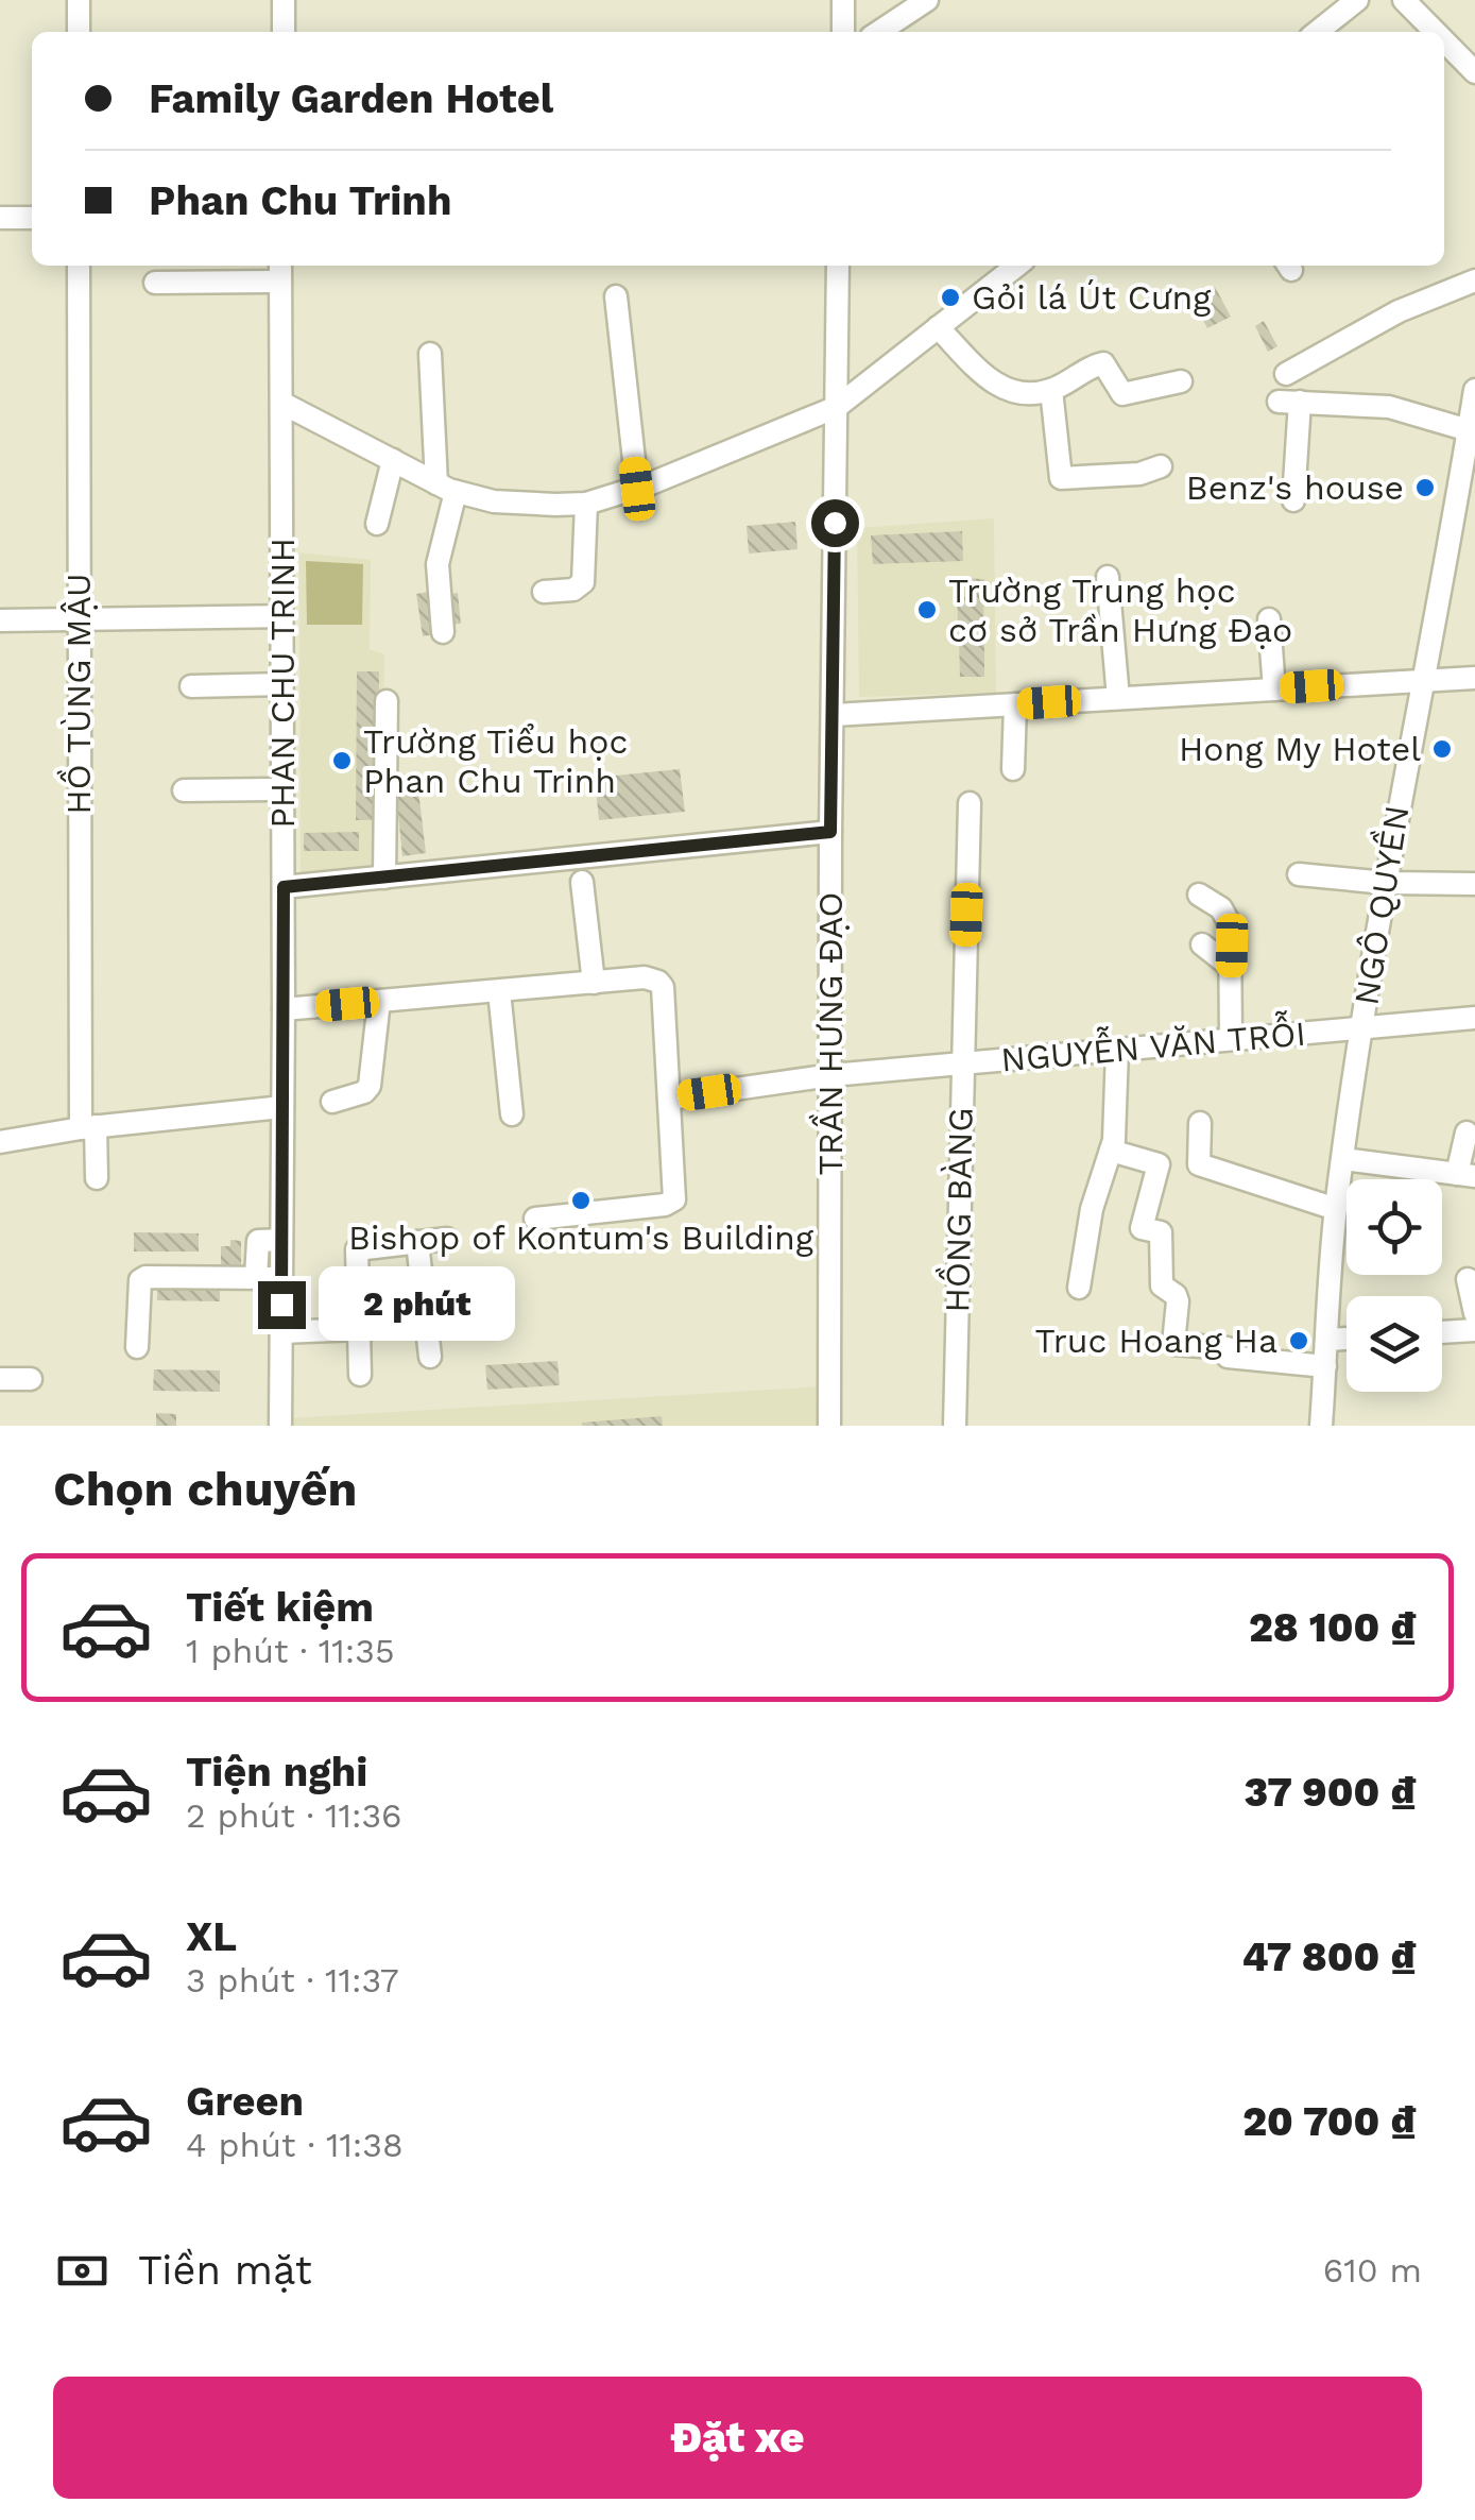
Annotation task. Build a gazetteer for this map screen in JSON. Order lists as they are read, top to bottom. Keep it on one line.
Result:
{"streets":{"street":["PHAN CHU TRINH","HỒ TÙNG MẬU","NGÔ QUYỀN","TRẦN HƯNG ĐẠO","NGUYỄN VĂN TRỖI","HỒNG BÀNG"]},"crossings":[["NGÔ QUYỀN","NGUYỄN VĂN TRỖI"],["TRẦN HƯNG ĐẠO","NGUYỄN VĂN TRỖI"],["NGUYỄN VĂN TRỖI","HỒNG BÀNG"]],"places":["Gỏi lá Út Cưng","Benz's house","Trường Trung học cơ sở Trần Hưng Đạo","Hong My Hotel","Trường Tiểu học Phan Chu Trinh","Bishop of Kontum's Building","Truc Hoang Ha"],"page":{"banner":["Family Garden Hotel","Phan Chu Trinh"],"bubble":"2 phút","heading":"Chọn chuyến","list":[{"name":"Tiết kiệm","note":"1 phút · 11:35","value":"28 100 ₫"},{"name":"Tiện nghi","note":"2 phút · 11:36","value":"37 900 ₫"},{"name":"XL","note":"3 phút · 11:37","value":"47 800 ₫"},{"name":"Green","note":"4 phút · 11:38","value":"20 700 ₫"}],"pay":["Tiền mặt","610 m"],"buttons":"Đặt xe"}}
